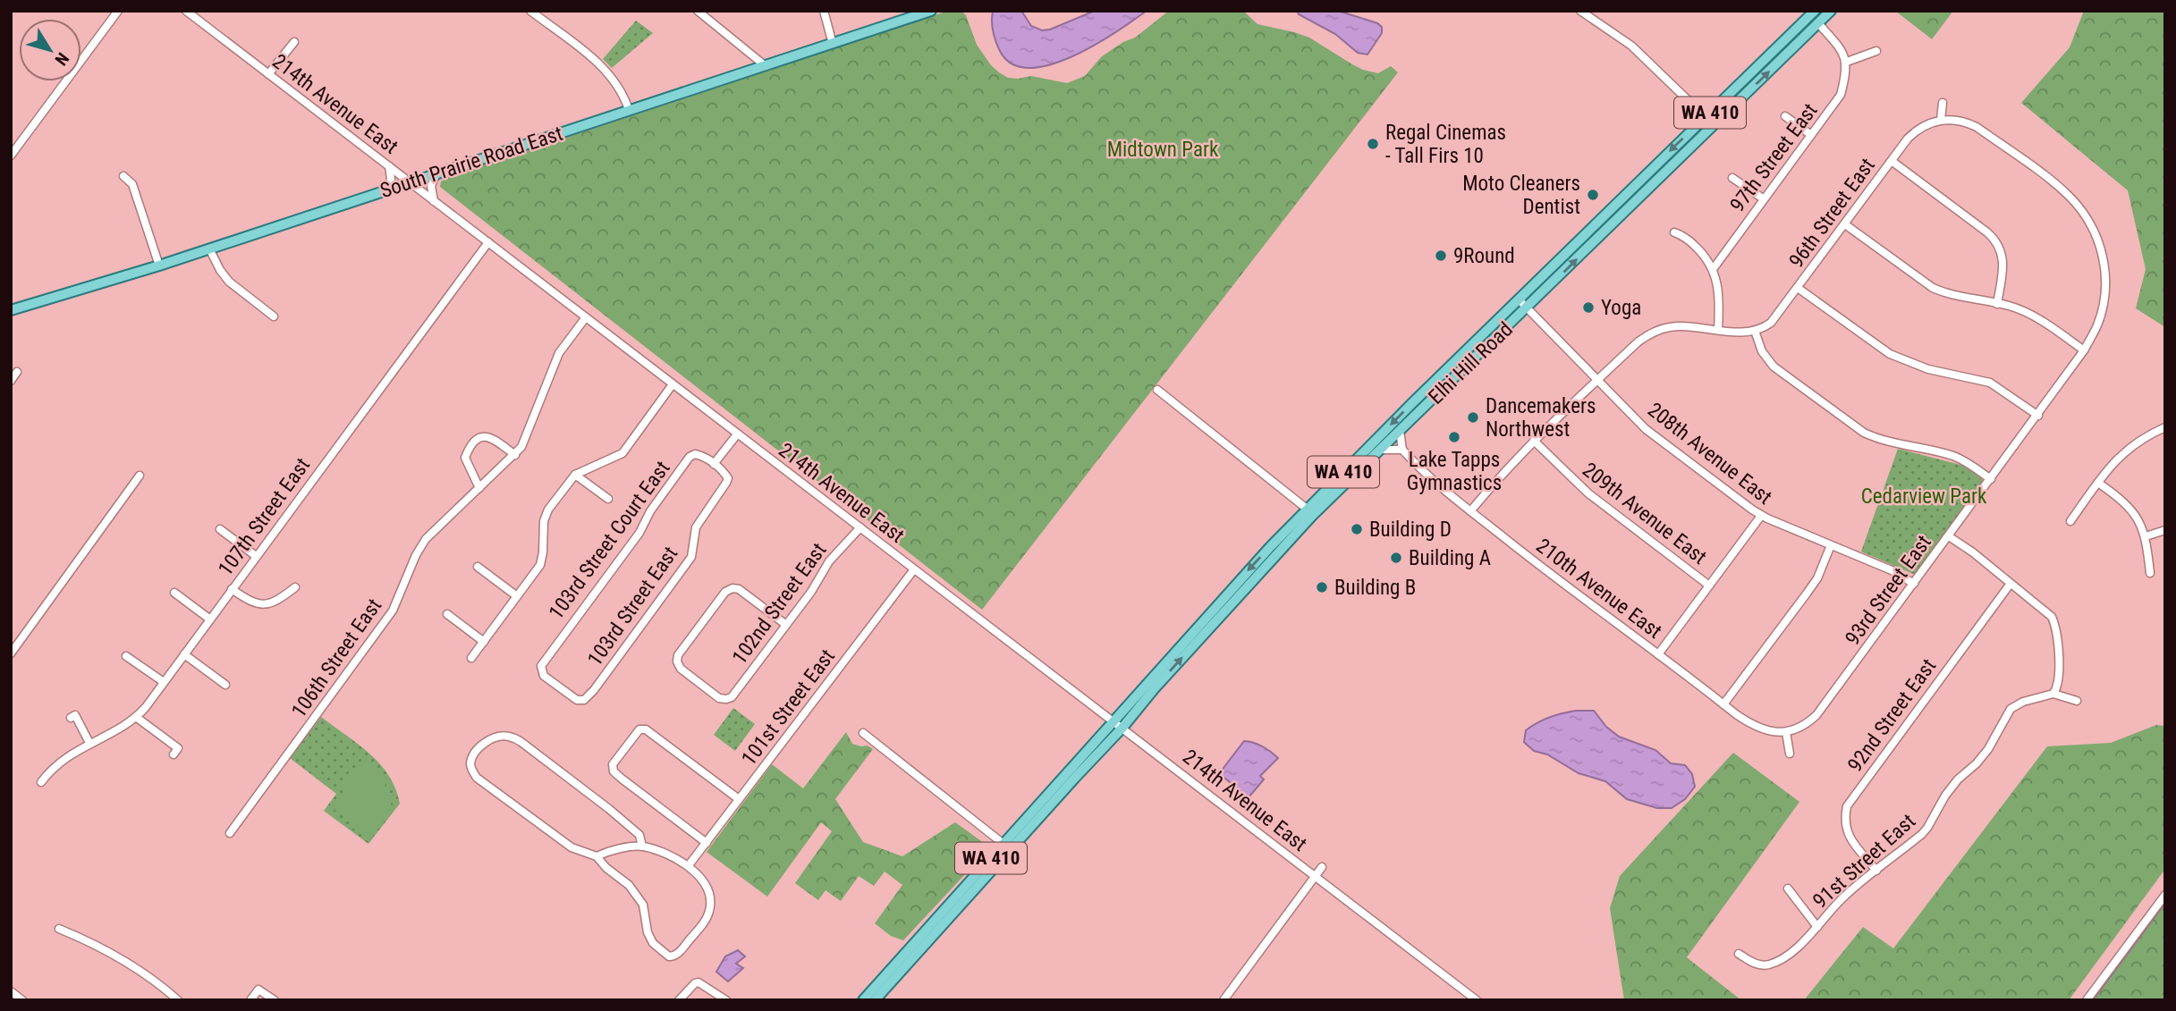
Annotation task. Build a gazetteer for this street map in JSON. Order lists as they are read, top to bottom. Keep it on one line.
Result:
{"streets":{"main road":["WA 410","South Prairie Road East","Elhi Hill Road"],"street":["214th Avenue East","97th Street East","96th Street East","208th Avenue East","209th Avenue East","107th Street East","103rd Street Court East","210th Avenue East","93rd Street East","102nd Street East","103rd Street East","106th Street East","101st Street East","92nd Street East","91st Street East"]},"crossings":[["214th Avenue East","WA 410"],["214th Avenue East","South Prairie Road East"],["214th Avenue East","Elhi Hill Road"],["214th Avenue East","107th Street East"],["214th Avenue East","102nd Street East"],["214th Avenue East","106th Street East"],["214th Avenue East","101st Street East"],["WA 410","Elhi Hill Road"],["96th Street East","93rd Street East"],["Elhi Hill Road","208th Avenue East"],["208th Avenue East","93rd Street East"],["103rd Street Court East","103rd Street East"],["210th Avenue East","93rd Street East"],["92nd Street East","91st Street East"]],"parks":["Midtown Park","Cedarview Park"],"places":["Regal Cinemas - Tall Firs 10","Moto Cleaners Dentist","9Round","Yoga","Dancemakers Northwest","Lake Tapps Gymnastics","Building D","Building A","Building B"],"north":"bottom right"}
